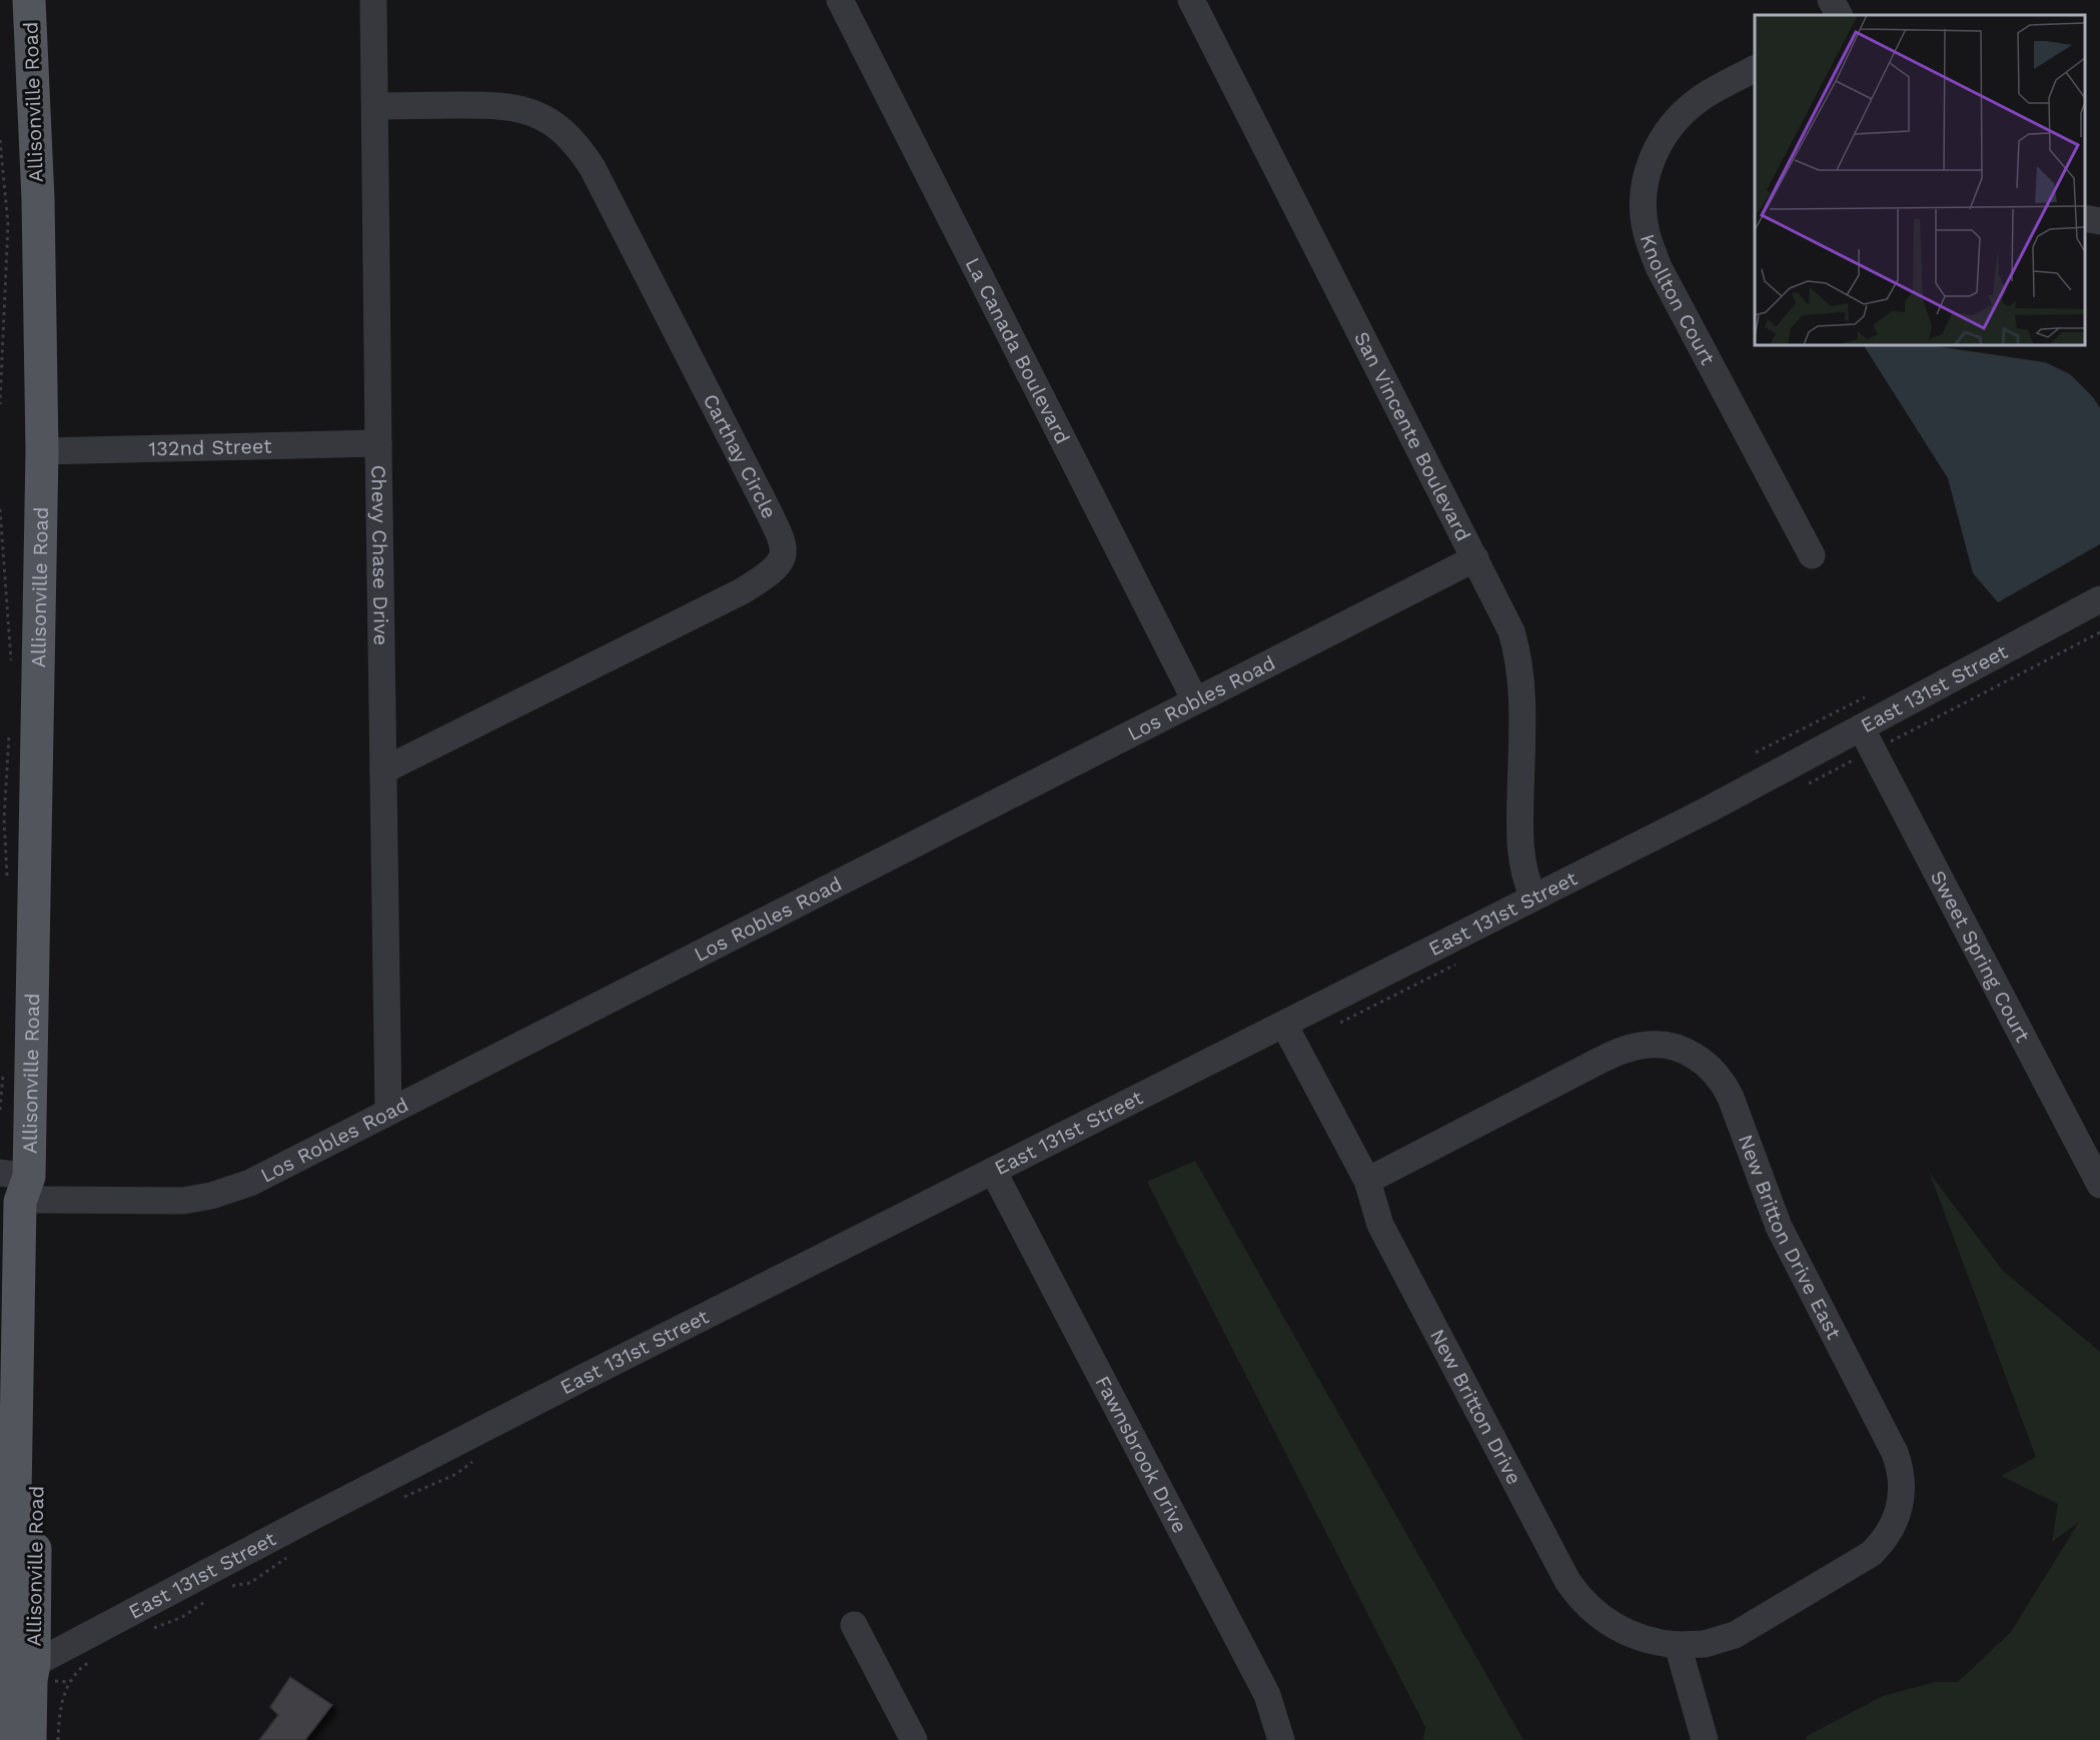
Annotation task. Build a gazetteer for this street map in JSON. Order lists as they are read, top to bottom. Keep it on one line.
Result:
{"streets":{"main road":["Allisonville Road"],"street":["Knollton Court","La Canada Boulevard","San Vincente Boulevard","132nd Street","Carthay Circle","Chevy Chase Drive","East 131st Street","Los Robles Road","Sweet Spring Court","New Britton Drive East","New Britton Drive","Fawnsbrook Drive"]},"crossings":[["Allisonville Road","132nd Street"],["Allisonville Road","East 131st Street"],["Allisonville Road","Los Robles Road"],["La Canada Boulevard","Los Robles Road"],["San Vincente Boulevard","East 131st Street"],["San Vincente Boulevard","Los Robles Road"],["132nd Street","Chevy Chase Drive"],["Carthay Circle","Chevy Chase Drive"],["Chevy Chase Drive","Los Robles Road"],["East 131st Street","Sweet Spring Court"],["East 131st Street","New Britton Drive"],["East 131st Street","Fawnsbrook Drive"],["New Britton Drive East","New Britton Drive"]]}
